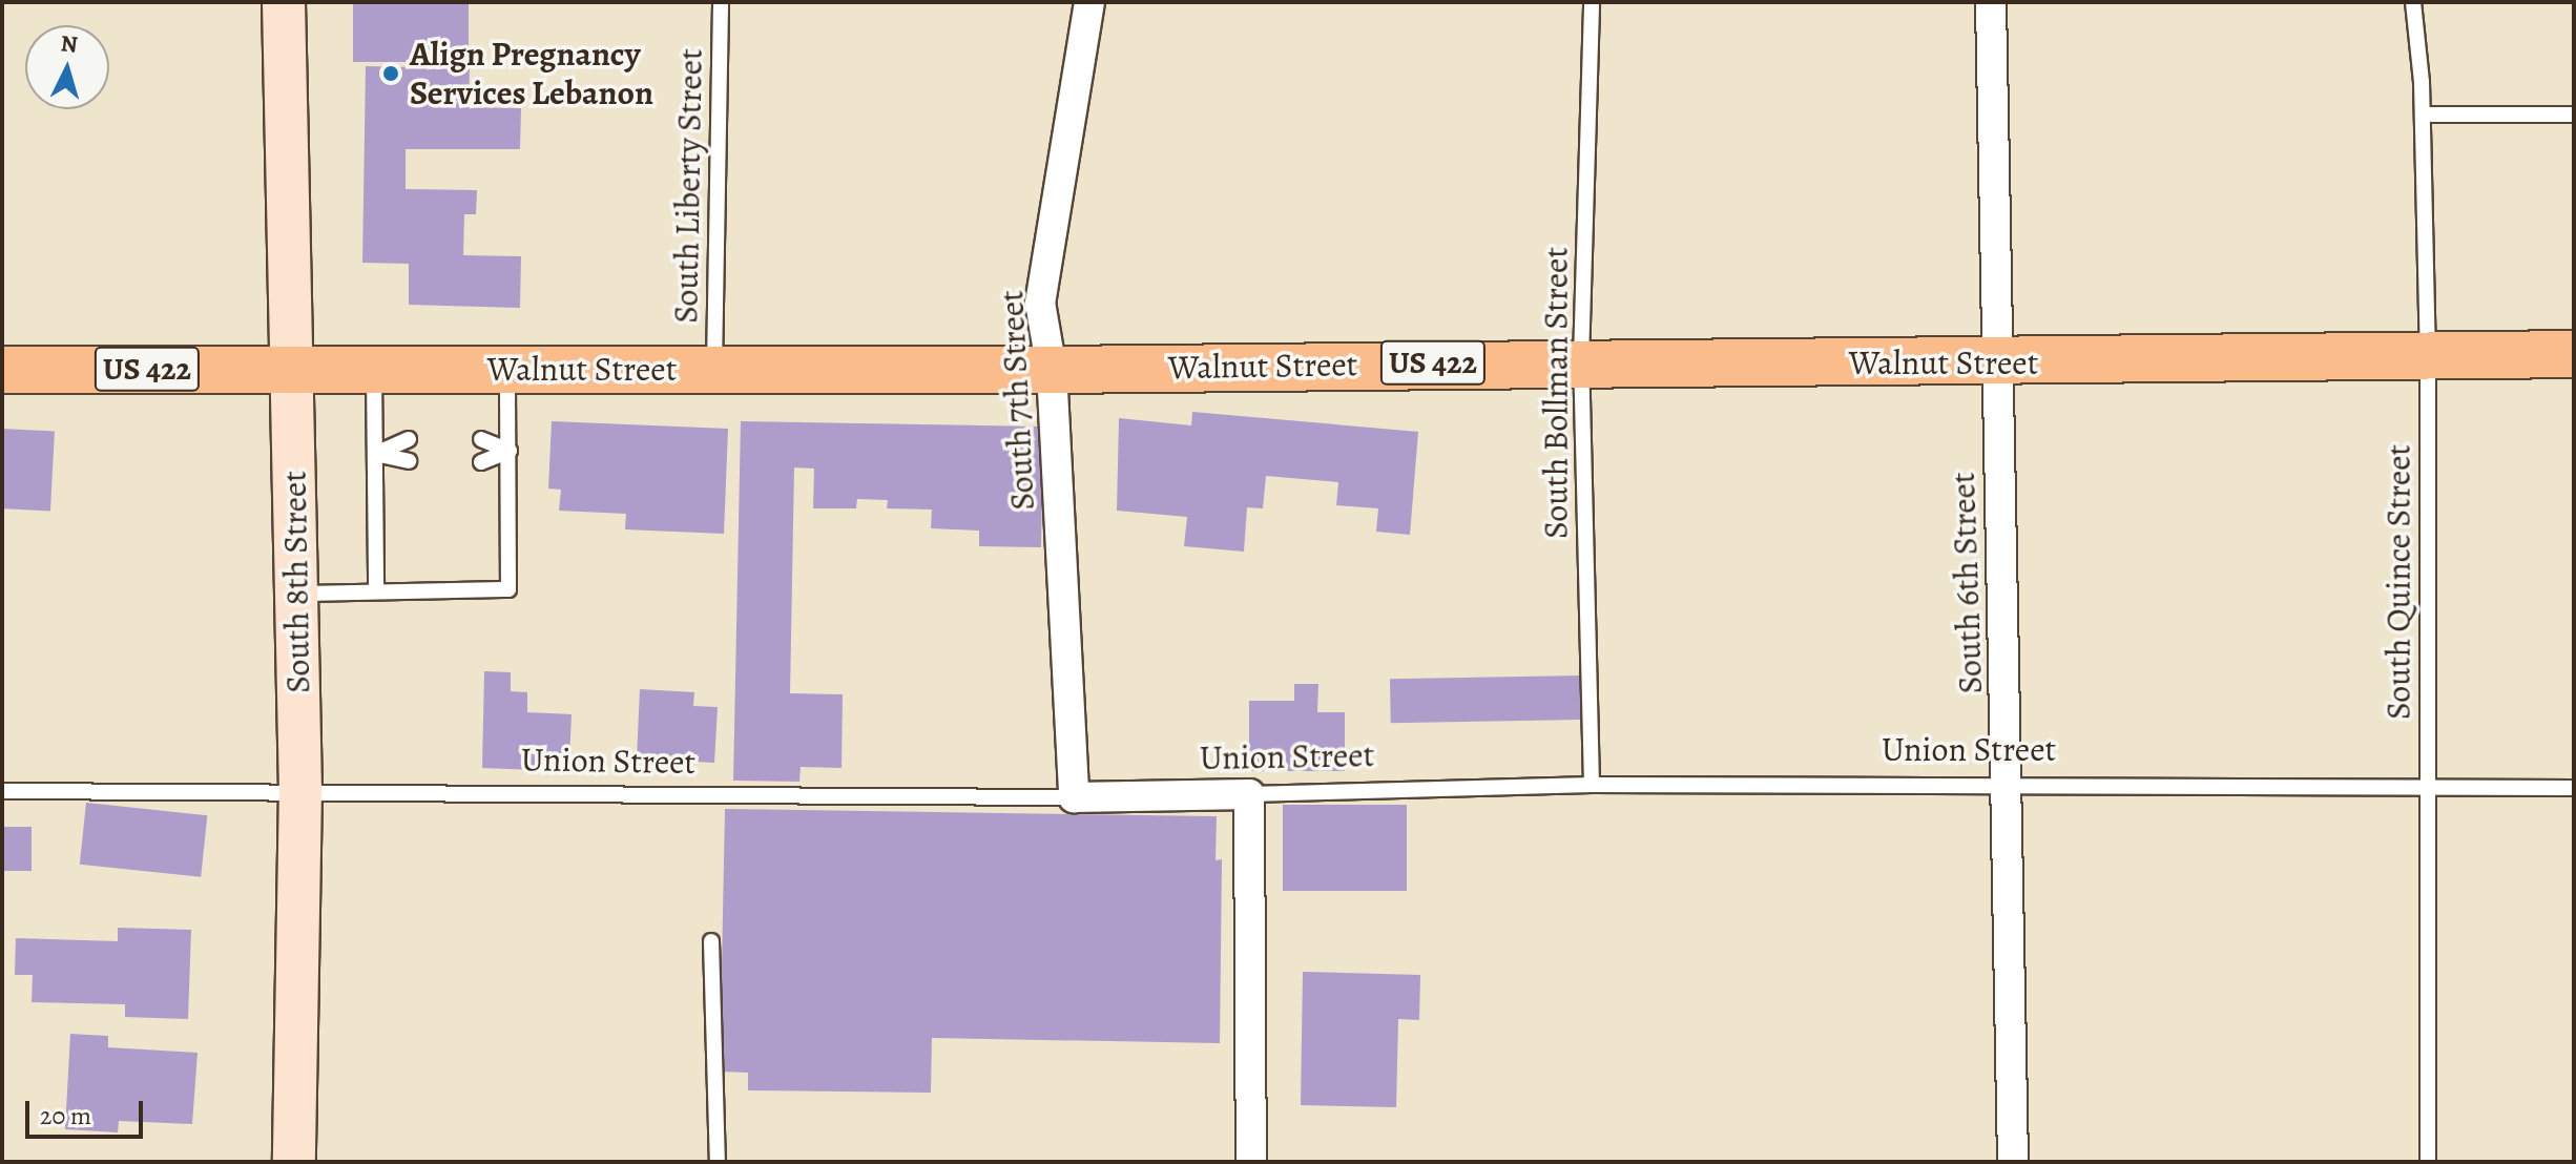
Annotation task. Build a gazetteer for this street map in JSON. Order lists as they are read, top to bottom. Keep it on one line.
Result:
{"streets":{"highway":["US 422","Walnut Street"],"street":["South 7th Street","South 8th Street","South 6th Street","Union Street"],"lane":["South Liberty Street","South Bollman Street","South Quince Street"]},"crossings":[["South Liberty Street","Walnut Street"],["Walnut Street","South Bollman Street"],["Walnut Street","South 7th Street"],["Walnut Street","South 8th Street"],["Walnut Street","South Quince Street"],["Walnut Street","South 6th Street"],["South Bollman Street","Union Street"],["South 7th Street","Union Street"],["South 8th Street","Union Street"],["South Quince Street","Union Street"],["South 6th Street","Union Street"]],"places":["Align Pregnancy Services Lebanon"],"scale_bar":"20 m","north":"top"}
